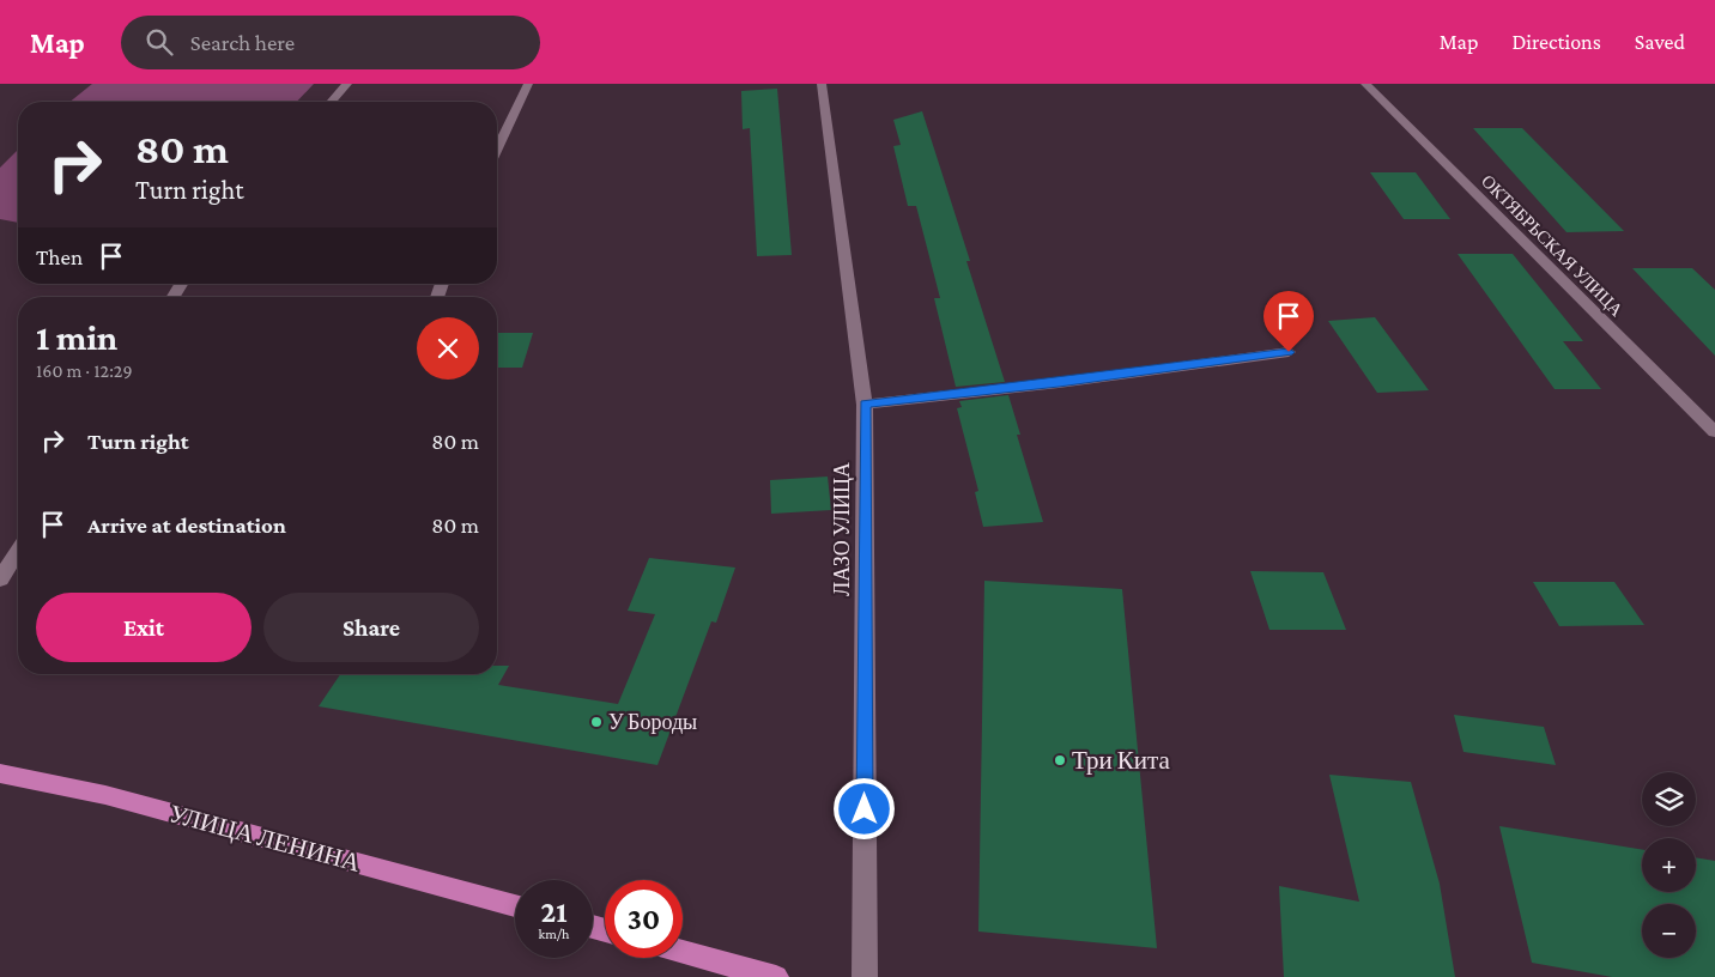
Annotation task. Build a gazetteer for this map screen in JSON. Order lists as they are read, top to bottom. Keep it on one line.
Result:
{"streets":{"main road":["УЛИЦА ЛЕНИНА"],"street":["ОКТЯБРЬСКАЯ УЛИЦА","ЛАЗО УЛИЦА"]},"places":["У Бороды","Три Кита"],"page":{"header":"Map","search":"Search here","nav":["Map","Directions","Saved"],"turn":["80 m","Turn right"],"then":"Then","heading":["1 min","160 m · 12:29"],"list":[{"name":"Turn right","value":"80 m"},{"name":"Arrive at destination","value":"80 m"}],"buttons":["Exit","Share"],"map_buttons":["+","−"],"speed":"21 km/h","limit":"30"}}
